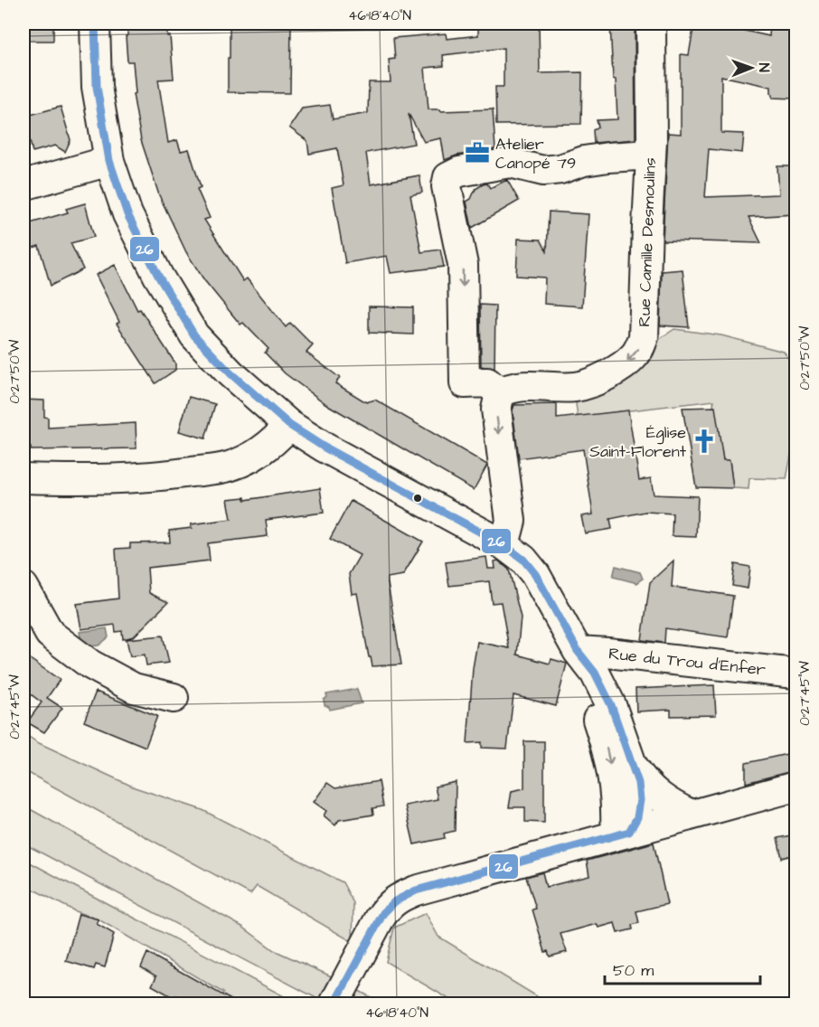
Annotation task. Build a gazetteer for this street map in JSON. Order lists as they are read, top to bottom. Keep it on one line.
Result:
{"streets":{"street":["Rue Camille Desmoulins","Rue du Trou d'Enfer"]},"one_way":["Rue Camille Desmoulins"],"places":{"office":["Atelier Canopé 79"],"church":["Église Saint-Florent"]},"lines":["transit line 26"],"scale_bar":"50 m","north":"right","coordinates":["46°18'40\"N","0°27'50\"W","0°27'45\"W"]}
